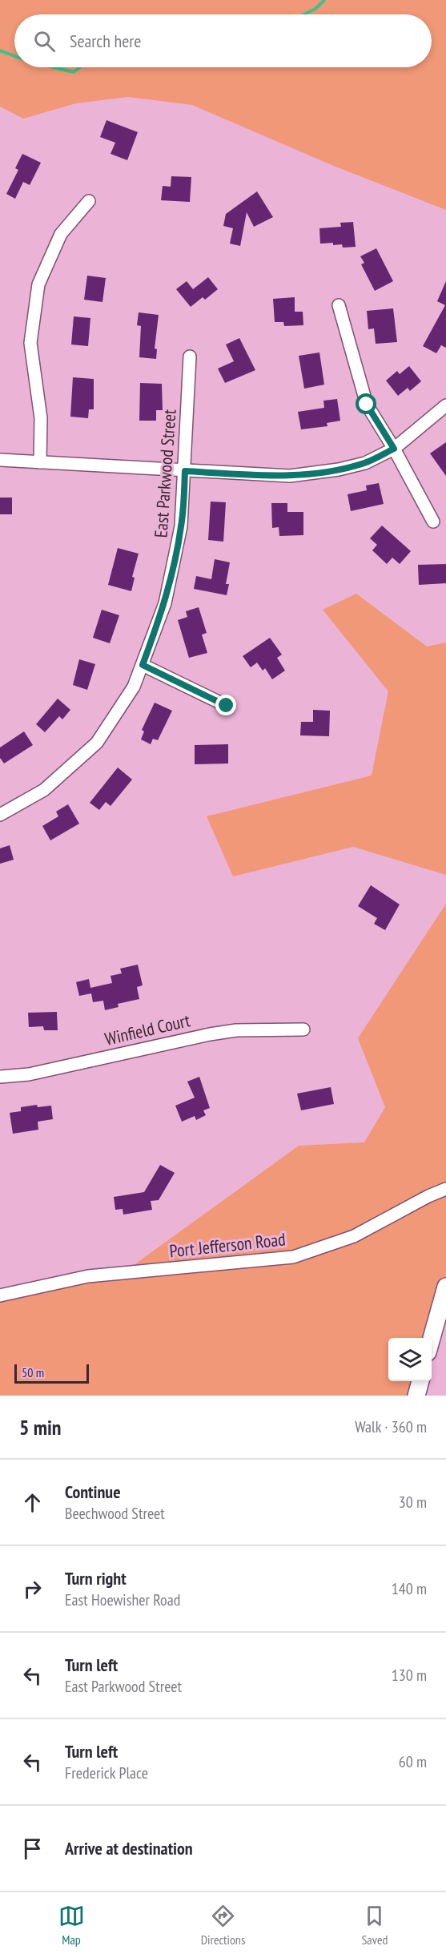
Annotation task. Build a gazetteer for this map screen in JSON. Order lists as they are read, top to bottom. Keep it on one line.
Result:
{"streets":{"street":["East Parkwood Street","Winfield Court","Port Jefferson Road"]},"scale_bar":"50 m","page":{"search":"Search here","scale":"50 m","heading":["5 min","Walk · 360 m"],"list":[["Continue","Beechwood Street","30 m"],["Turn right","East Hoewisher Road","140 m"],["Turn left","East Parkwood Street","130 m"],["Turn left","Frederick Place","60 m"],"Arrive at destination"],"nav":["Map","Directions","Saved"]}}
